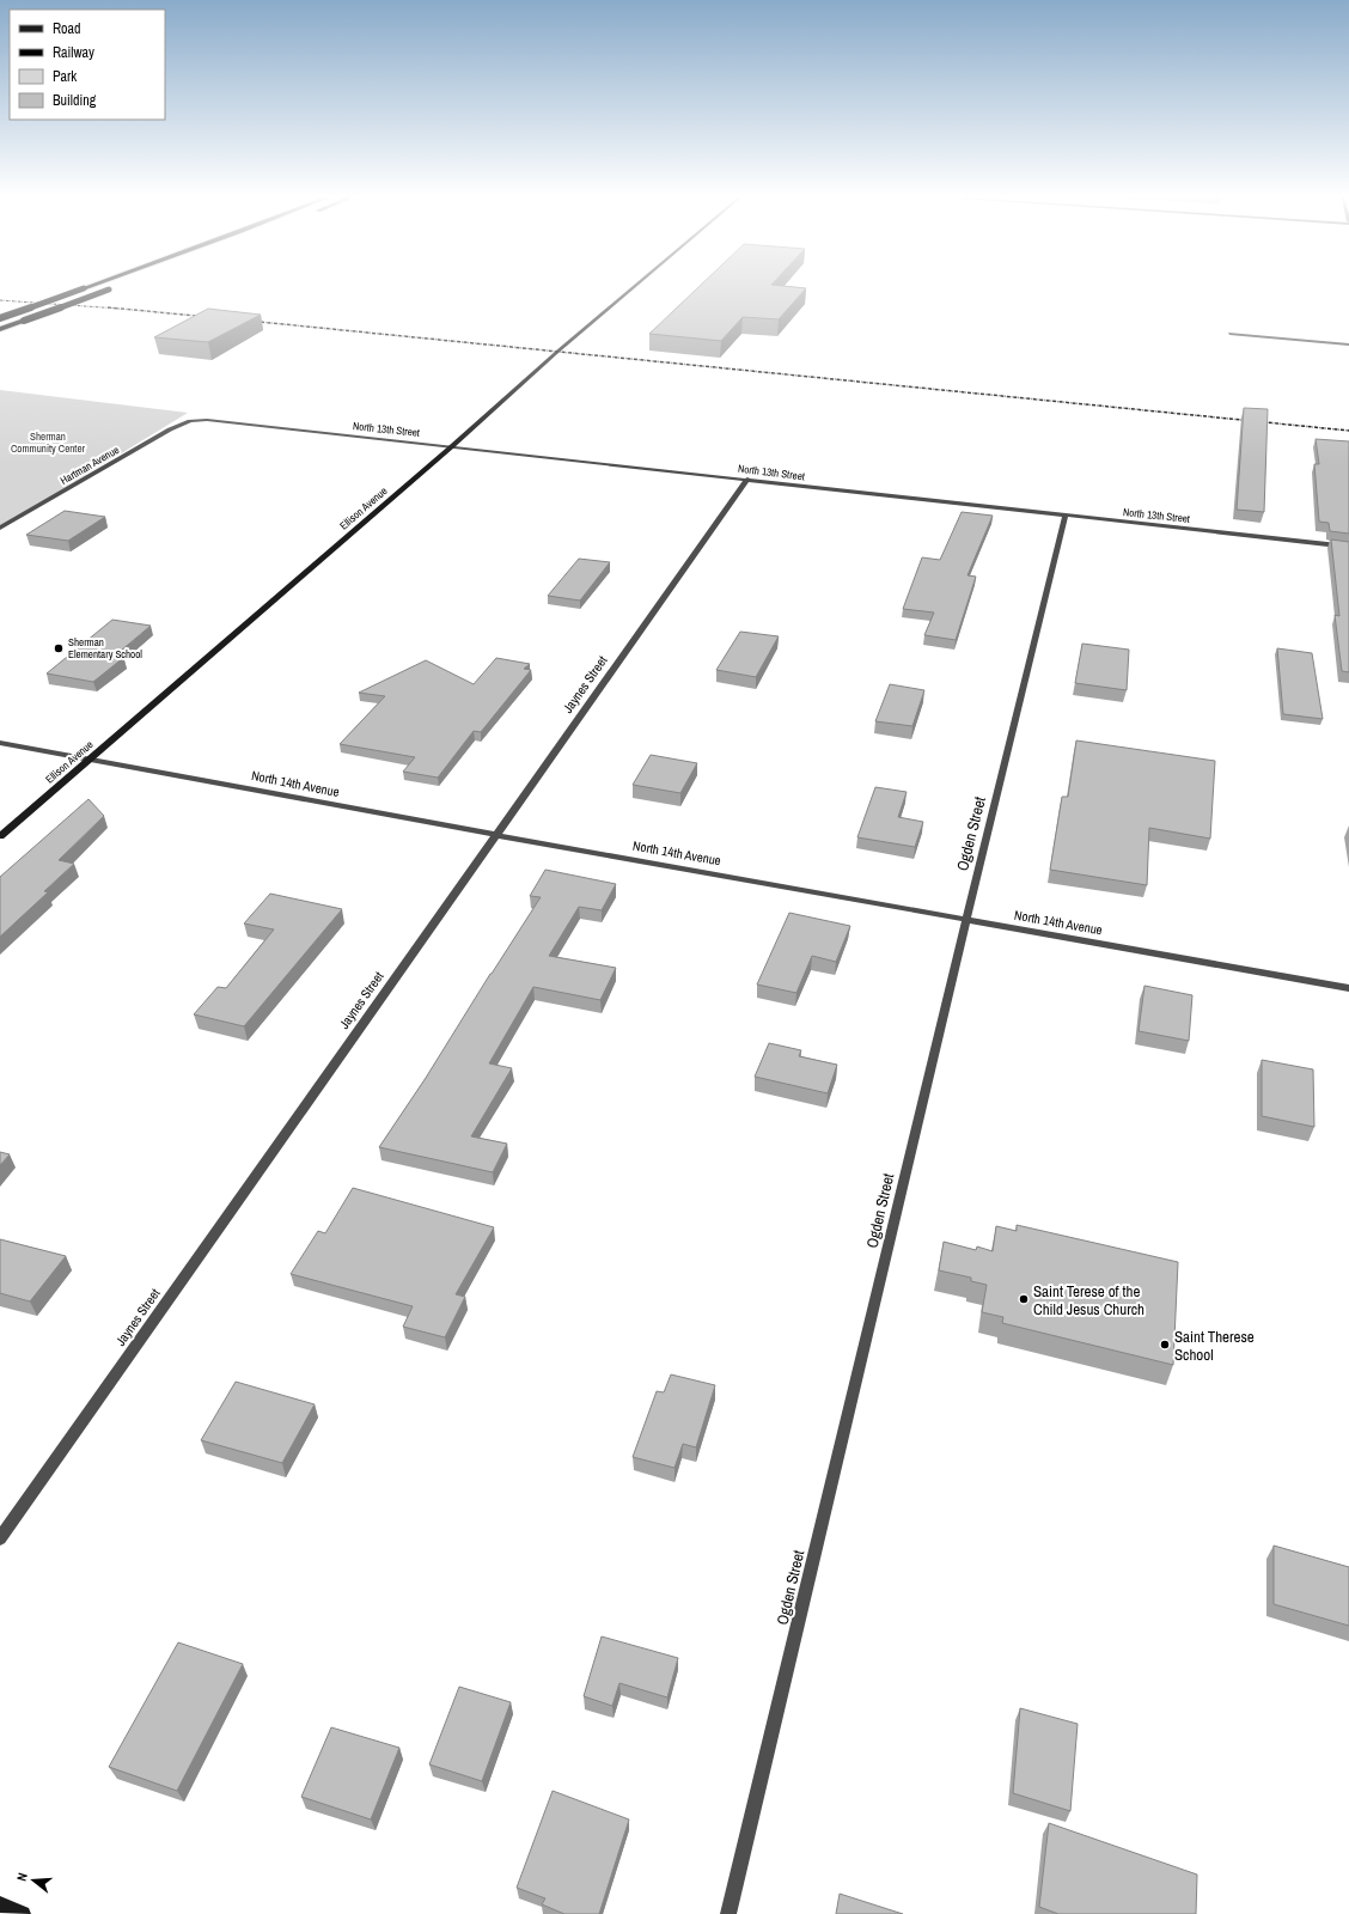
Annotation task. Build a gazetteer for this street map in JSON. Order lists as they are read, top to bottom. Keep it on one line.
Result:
{"streets":{"street":["North 13th Street","Hartman Avenue","Ellison Avenue","Jaynes Street","North 14th Avenue","Ogden Street"]},"crossings":[["North 13th Street","Hartman Avenue"],["North 13th Street","Ellison Avenue"],["North 13th Street","Jaynes Street"],["North 13th Street","Ogden Street"],["Ellison Avenue","North 14th Avenue"],["Jaynes Street","North 14th Avenue"],["North 14th Avenue","Ogden Street"]],"parks":["Sherman Community Center"],"places":["Sherman Elementary School","Saint Terese of the Child Jesus Church","Saint Therese School"],"legend":["Road","Railway","Park","Building"],"north":"left"}
